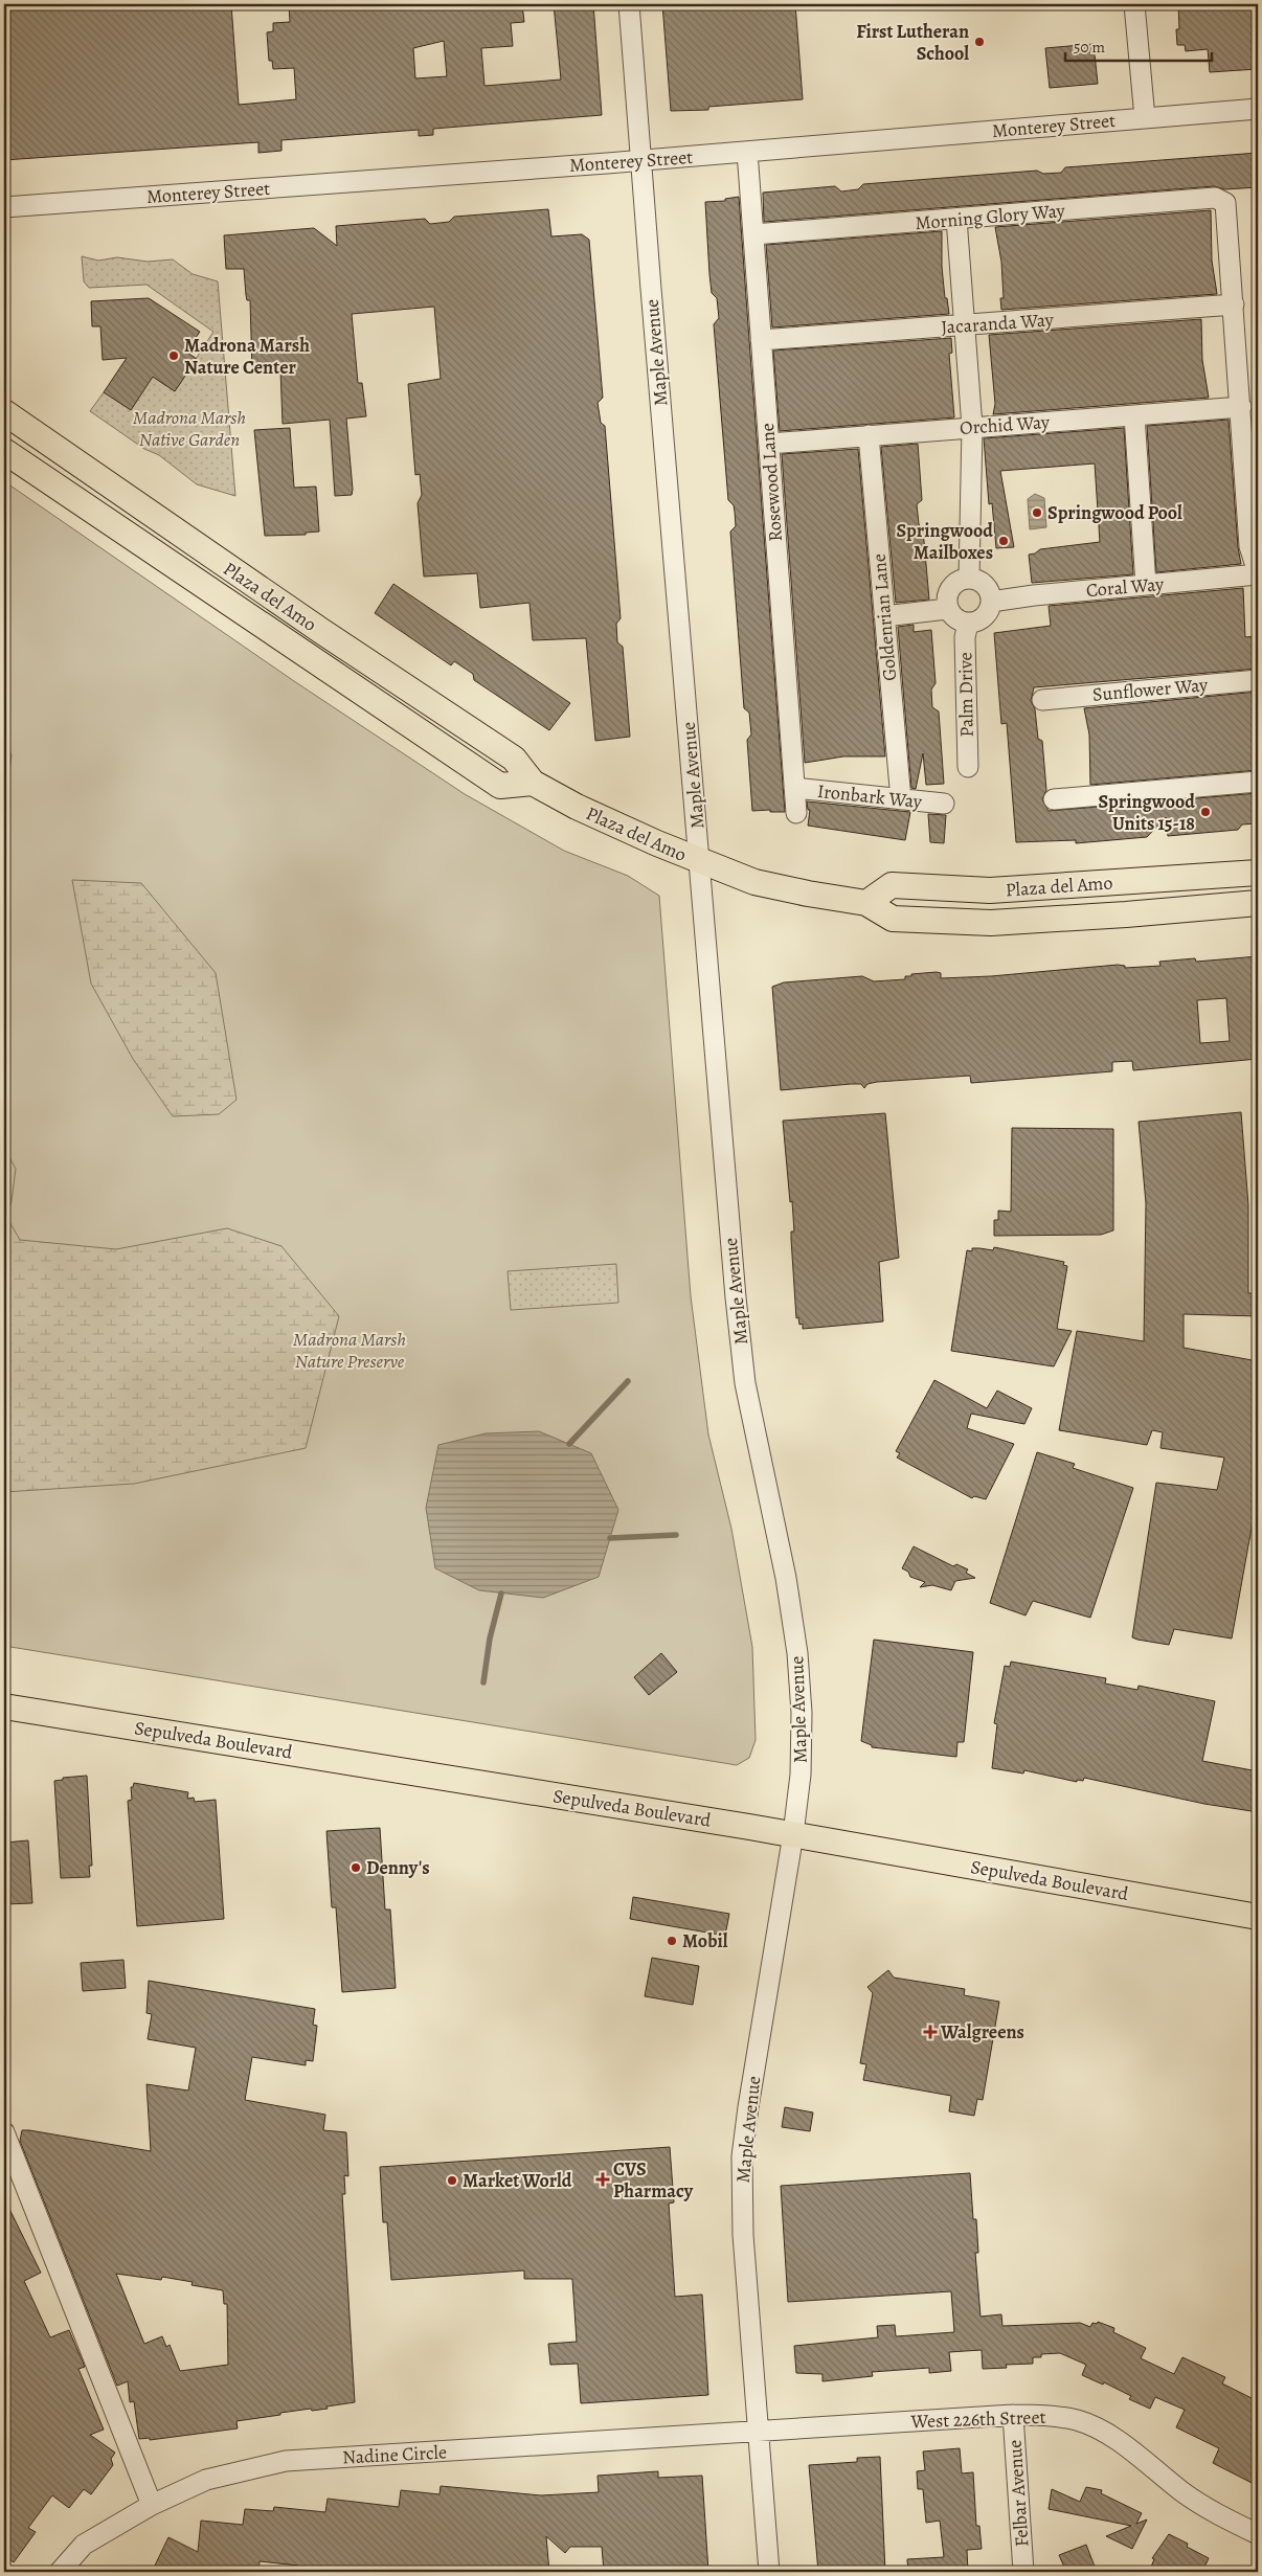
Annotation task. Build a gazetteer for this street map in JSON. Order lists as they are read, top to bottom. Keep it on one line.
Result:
{"streets":{"main road":["Plaza del Amo","Sepulveda Boulevard"],"street":["Monterey Street","Morning Glory Way","Jacaranda Way","Maple Avenue","Orchid Way","Rosewood Lane","Coral Way","Goldenrian Lane","Sunflower Way","Palm Drive","Ironbark Way","West 226th Street","Nadine Circle","Felbar Avenue"]},"crossings":[["Monterey Street","Maple Avenue"],["Monterey Street","Rosewood Lane"],["Morning Glory Way","Jacaranda Way"],["Morning Glory Way","Rosewood Lane"],["Jacaranda Way","Rosewood Lane"],["Maple Avenue","Plaza del Amo"],["Maple Avenue","Sepulveda Boulevard"],["Maple Avenue","West 226th Street"],["Maple Avenue","Nadine Circle"],["Orchid Way","Rosewood Lane"],["Orchid Way","Goldenrian Lane"],["Rosewood Lane","Ironbark Way"],["Coral Way","Palm Drive"],["Goldenrian Lane","Ironbark Way"],["West 226th Street","Nadine Circle"],["West 226th Street","Felbar Avenue"]],"parks":["Madrona Marsh Native Garden","Madrona Marsh Nature Preserve"],"places":{"other":["First Lutheran School","Madrona Marsh Nature Center","Springwood Pool","Springwood Mailboxes","Springwood Units 15-18","Denny's","Mobil","Market World"],"health":["Walgreens","CVS Pharmacy"]},"scale_bar":"50 m"}
